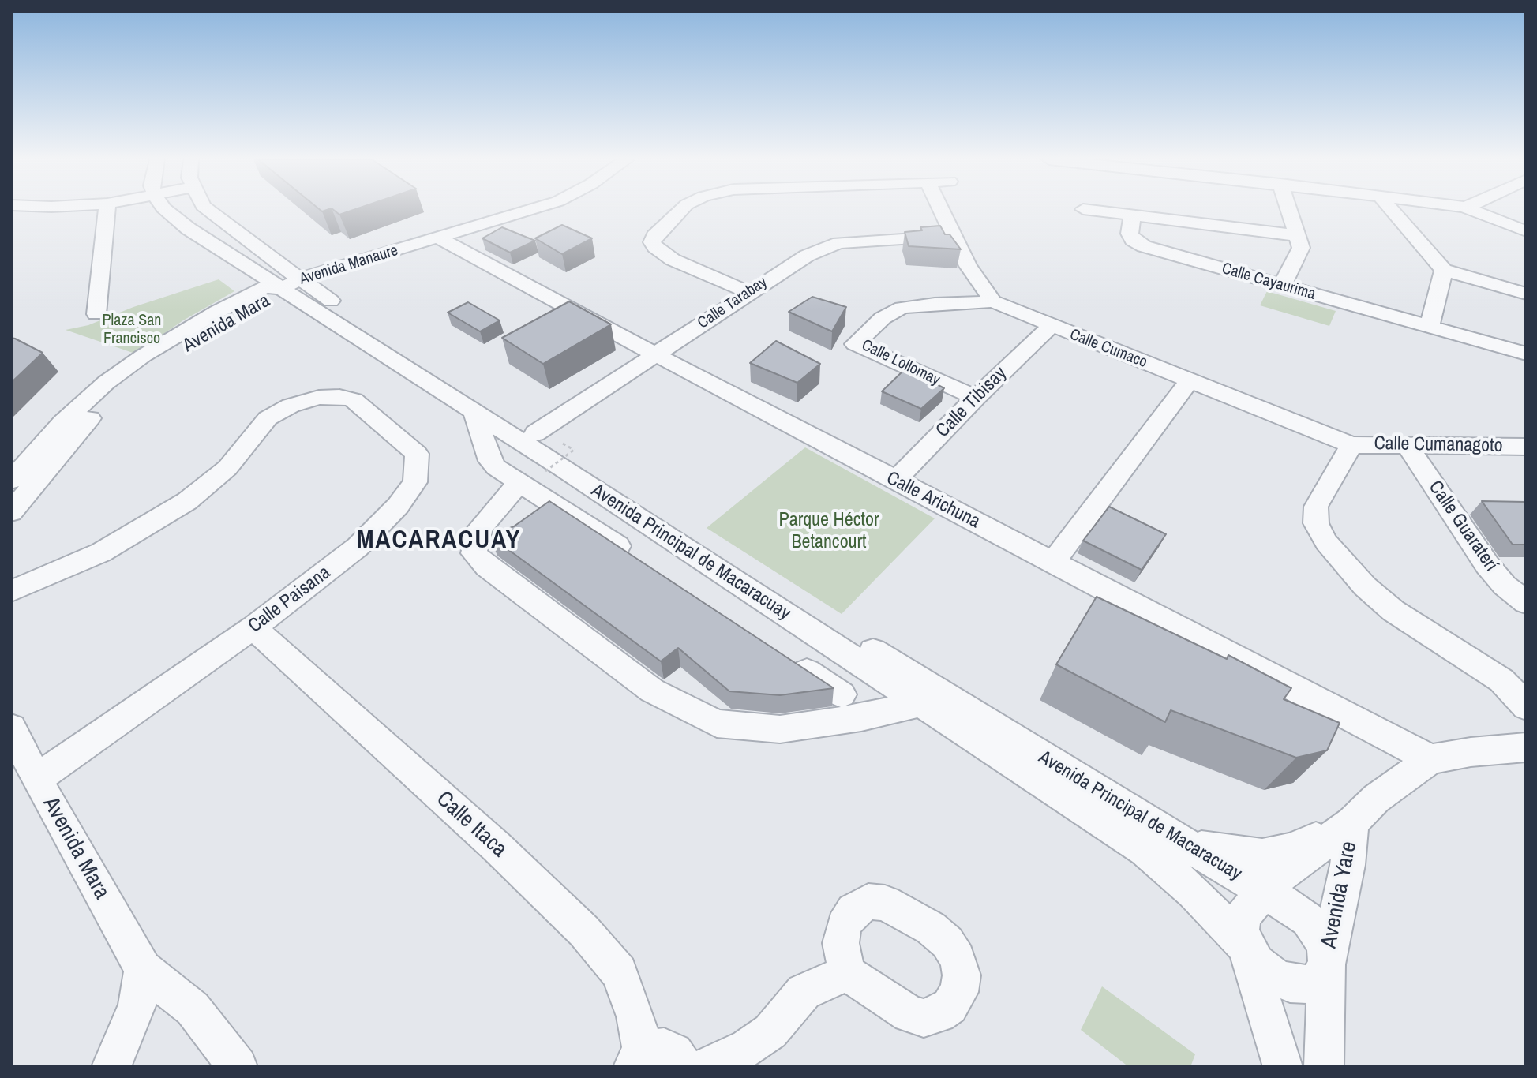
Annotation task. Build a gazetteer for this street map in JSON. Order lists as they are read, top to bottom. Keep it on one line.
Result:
{"streets":{"street":["Avenida Manaure","Calle Cayaurima","Calle Tarabay","Avenida Mara","Calle Cumaco","Calle Lollomay","Calle Tibisay","Calle Cumanagoto","Calle Arichuna","Calle Guaraterí","Avenida Principal de Macaracuay","Calle Paisana","Calle Itaca","Avenida Yare"]},"crossings":[["Avenida Manaure","Avenida Mara"],["Avenida Manaure","Calle Arichuna"],["Avenida Manaure","Avenida Principal de Macaracuay"],["Calle Tarabay","Calle Arichuna"],["Calle Tarabay","Avenida Principal de Macaracuay"],["Avenida Mara","Avenida Principal de Macaracuay"],["Avenida Mara","Calle Paisana"],["Calle Cumaco","Calle Lollomay"],["Calle Cumaco","Calle Tibisay"],["Calle Cumaco","Calle Cumanagoto"],["Calle Lollomay","Calle Tibisay"],["Calle Tibisay","Calle Arichuna"],["Calle Cumanagoto","Calle Guaraterí"],["Calle Arichuna","Avenida Yare"],["Avenida Principal de Macaracuay","Avenida Yare"],["Calle Paisana","Calle Itaca"]],"districts":["MACARACUAY"],"parks":["Plaza San Francisco","Parque Héctor Betancourt"]}
